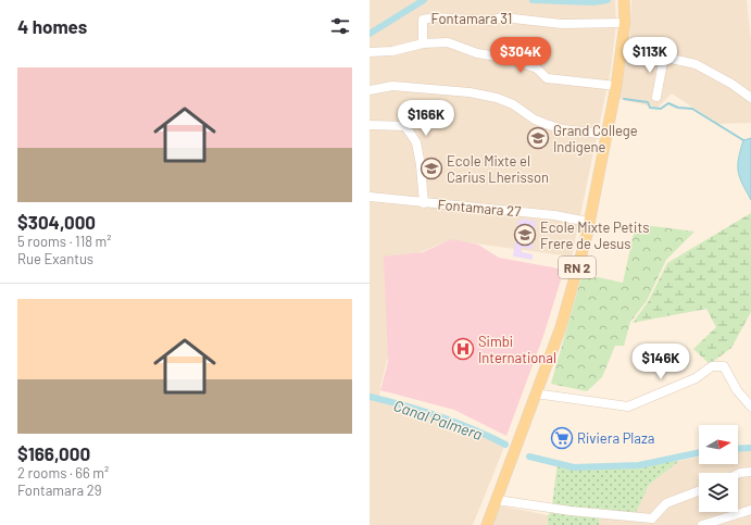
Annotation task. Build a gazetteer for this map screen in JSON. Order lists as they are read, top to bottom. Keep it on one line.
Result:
{"streets":{"main road":["RN 2"],"street":["Fontamara 31","Fontamara 27"]},"crossings":[["Fontamara 31","RN 2"],["Fontamara 27","RN 2"]],"water":["Canal Palmera"],"places":{"school or university":["Grand College Indigene","Ecole Mixte el Carius Lherisson","Ecole Mixte Petits Frere de Jesus"],"hospital":["Simbi International"],"supermarket":["Riviera Plaza"]},"north":"right","page":{"heading":"4 homes","price":["$304K","$113K","$166K","$146K"],"list":[{"name":"$304,000","note":"5 rooms · 118 m² · Rue Exantus"},{"name":"$166,000","note":"2 rooms · 66 m² · Fontamara 29"}]}}
